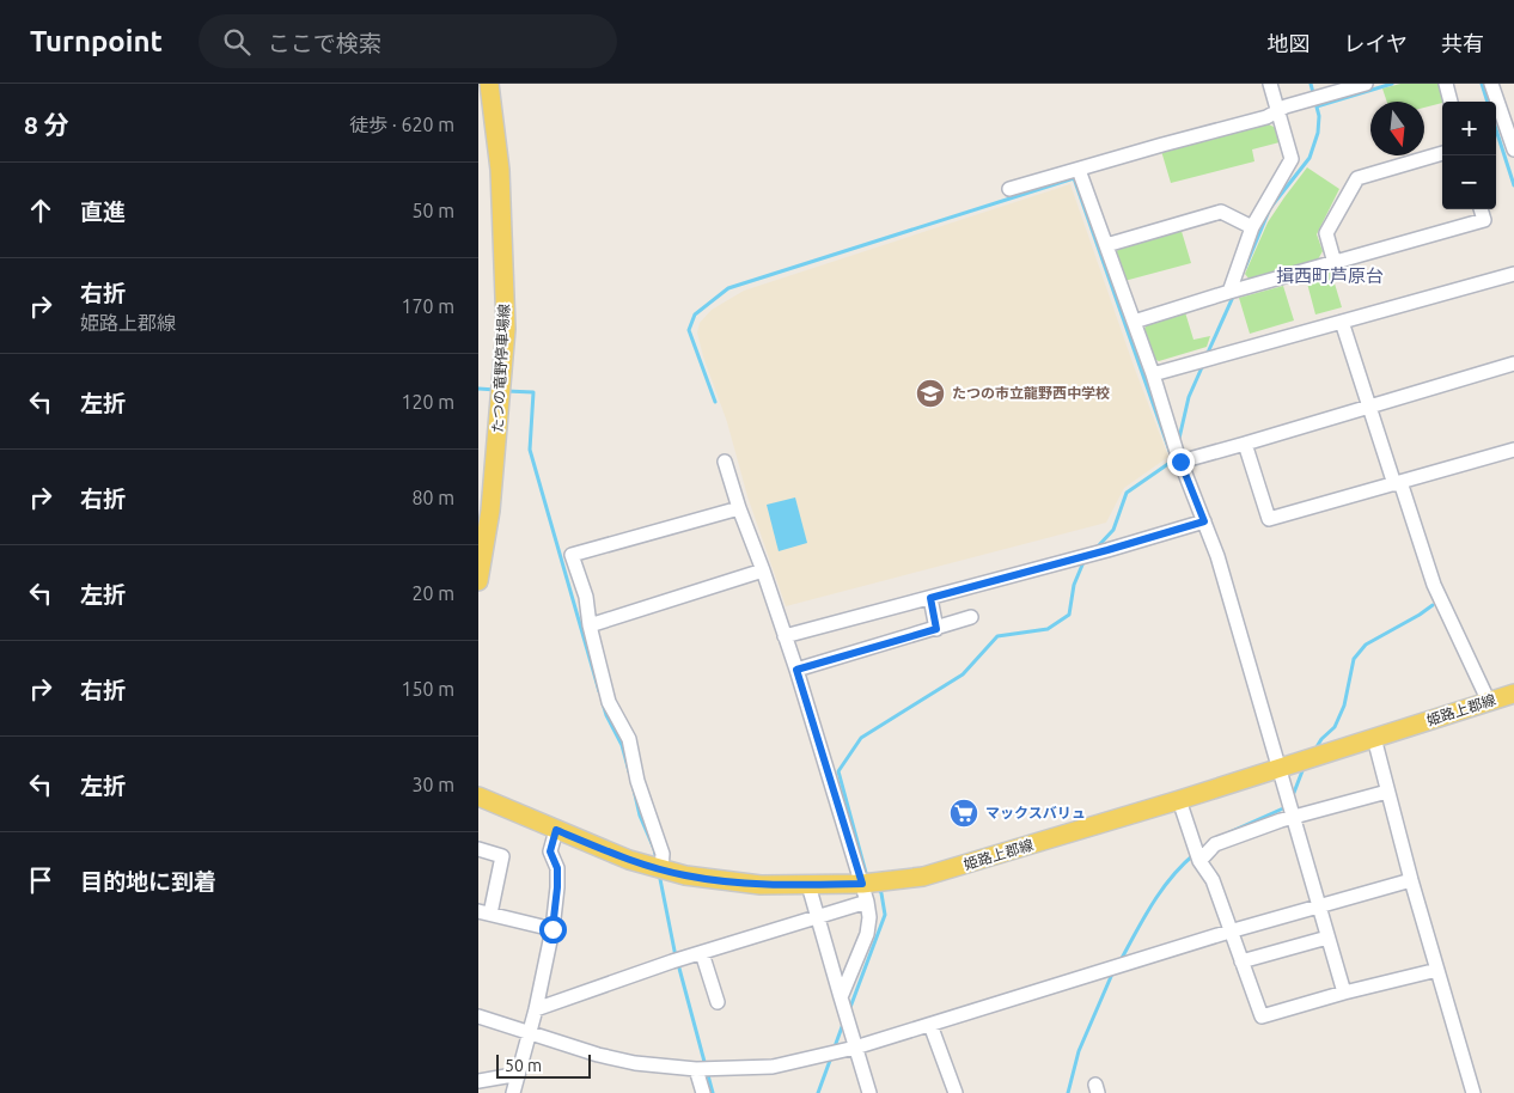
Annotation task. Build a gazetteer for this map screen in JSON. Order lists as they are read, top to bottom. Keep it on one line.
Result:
{"streets":{"main road":["たつの竜野停車場線","姫路上郡線"]},"districts":["揖西町芦原台"],"places":{"school or university":["たつの市立龍野西中学校"],"supermarket":["マックスバリュ"]},"scale_bar":"50 m","north":"bottom","page":{"header":"Turnpoint","search":"ここで検索","nav":["地図","レイヤ","共有"],"heading":["8 分","徒歩 · 620 m"],"map_buttons":["+","−"],"list":[["直進","50 m"],["右折","姫路上郡線","170 m"],["左折","120 m"],["右折","80 m"],["左折","20 m"],["右折","150 m"],["左折","30 m"],"目的地に到着"],"scale":"50 m"}}
